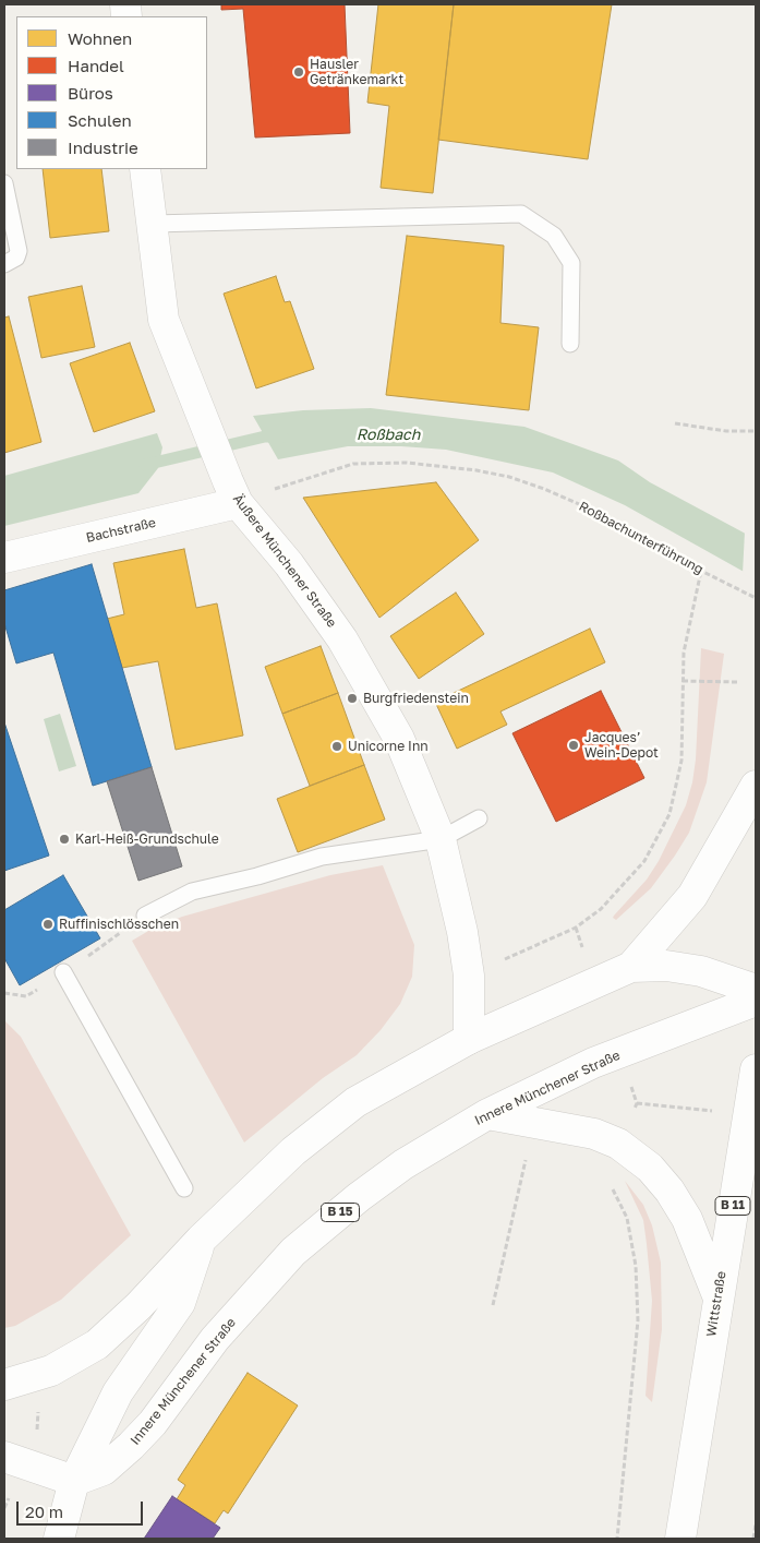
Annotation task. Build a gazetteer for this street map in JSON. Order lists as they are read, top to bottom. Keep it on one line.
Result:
{"streets":{"main road":["Bachstraße","Äußere Münchener Straße","Innere Münchener Straße","B 11","B 15","Wittstraße"],"path":["Roßbachunterführung"]},"crossings":[["Bachstraße","Roßbachunterführung"],["Bachstraße","Äußere Münchener Straße"],["Roßbachunterführung","Äußere Münchener Straße"]],"water":["Roßbach"],"places":["Hausler Getränkemarkt","Burgfriedenstein","Jacques’ Wein-Depot","Unicorne Inn","Karl-Heiß-Grundschule","Ruffinischlösschen"],"legend":["Wohnen","Handel","Büros","Schulen","Industrie"],"scale_bar":"20 m"}
